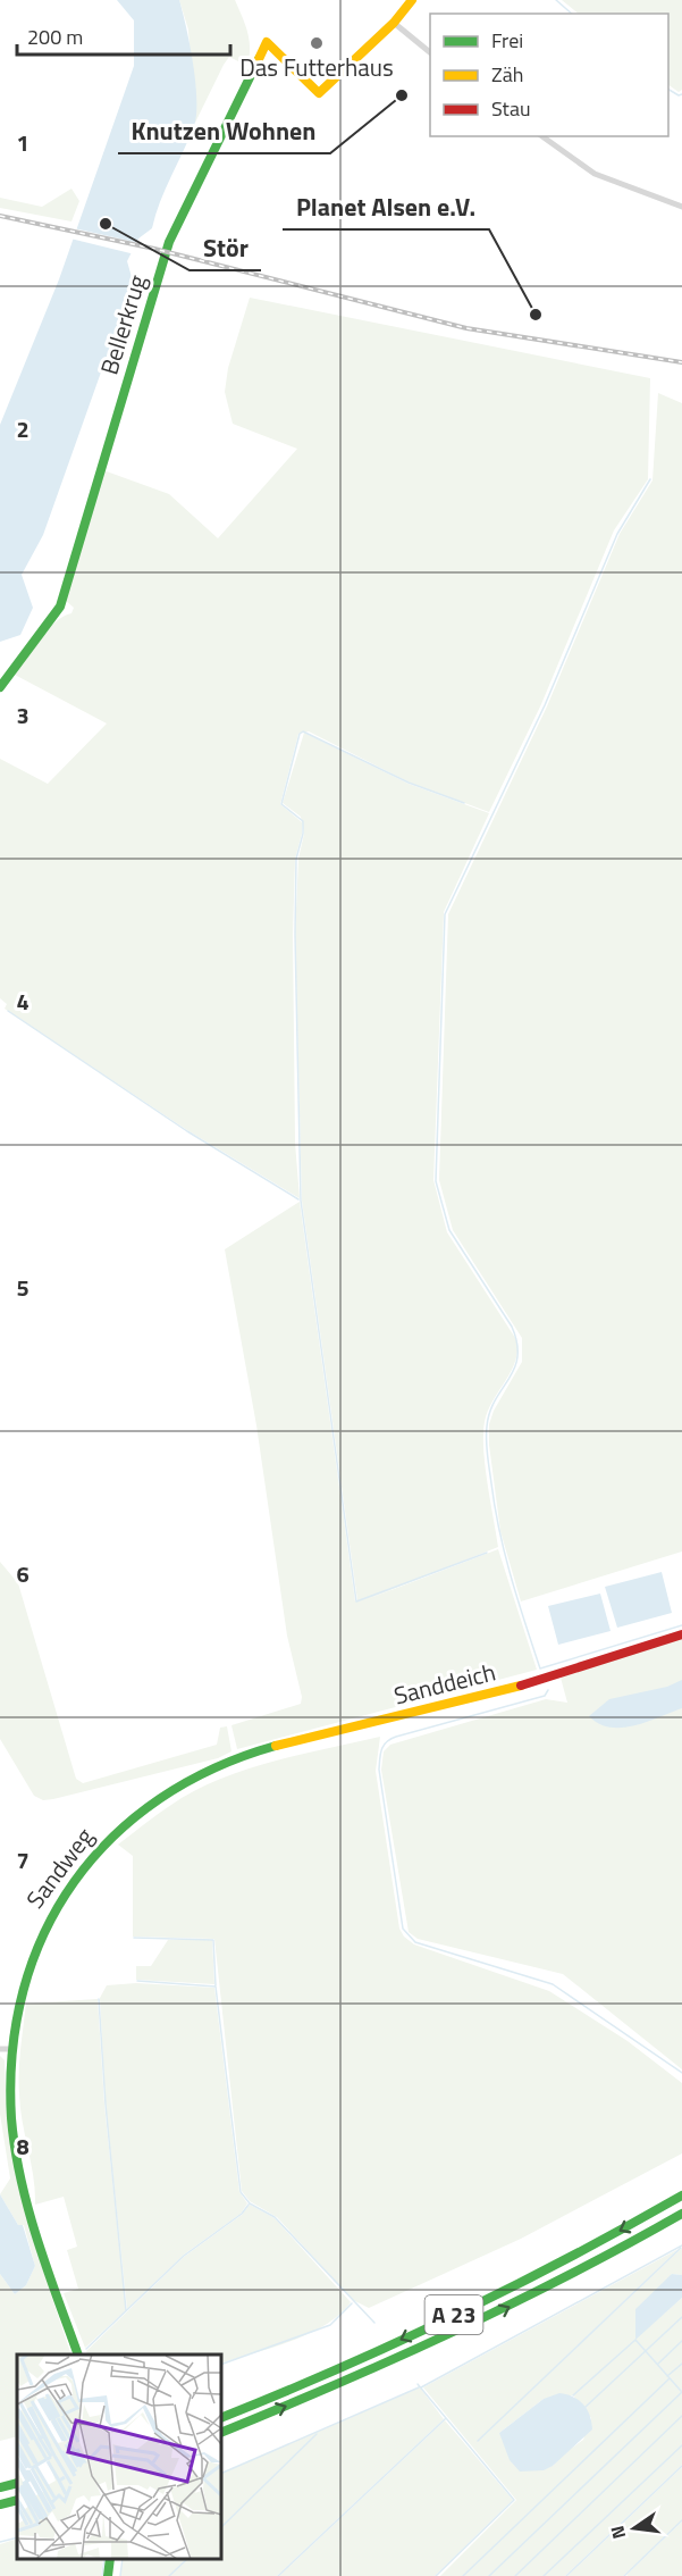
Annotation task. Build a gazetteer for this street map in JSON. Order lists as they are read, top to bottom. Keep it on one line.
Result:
{"streets":{"main road":["Bellerkrug","Sanddeich","Sandweg","A 23"]},"crossings":[["Sanddeich","Sandweg"]],"places":["Das Futterhaus","Knutzen Wohnen","Stör","Planet Alsen e.V."],"legend":["Frei","Zäh","Stau"],"scale_bar":"200 m","north":"left","grid":{"rows":["1","2","3","4","5","6","7","8"]}}
